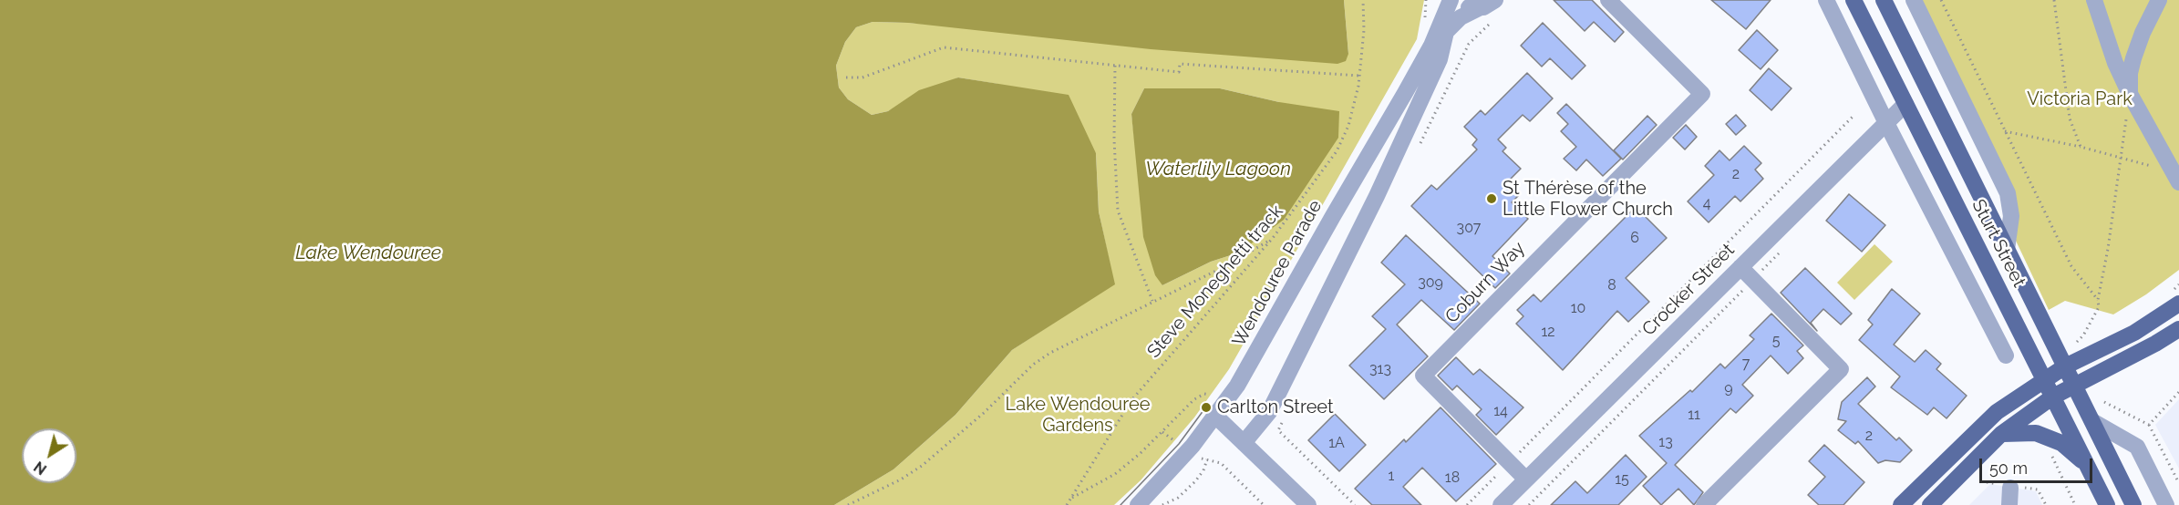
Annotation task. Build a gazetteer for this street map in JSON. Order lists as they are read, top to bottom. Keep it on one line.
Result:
{"streets":{"main road":["Sturt Street"],"street":["Wendouree Parade","Coburn Way","Crocker Street"],"path":["Steve Moneghetti track"]},"crossings":[["Sturt Street","Crocker Street"],["Coburn Way","Crocker Street"]],"water":["Waterlily Lagoon","Lake Wendouree"],"parks":["Victoria Park","Lake Wendouree Gardens"],"places":["St Thérèse of the Little Flower Church","Carlton Street"],"house_numbers":["2","4","307","6","309","8","10","12","5","7","313","9","14","11","2","13","1A","1","18","15"],"scale_bar":"50 m","north":"bottom left"}
